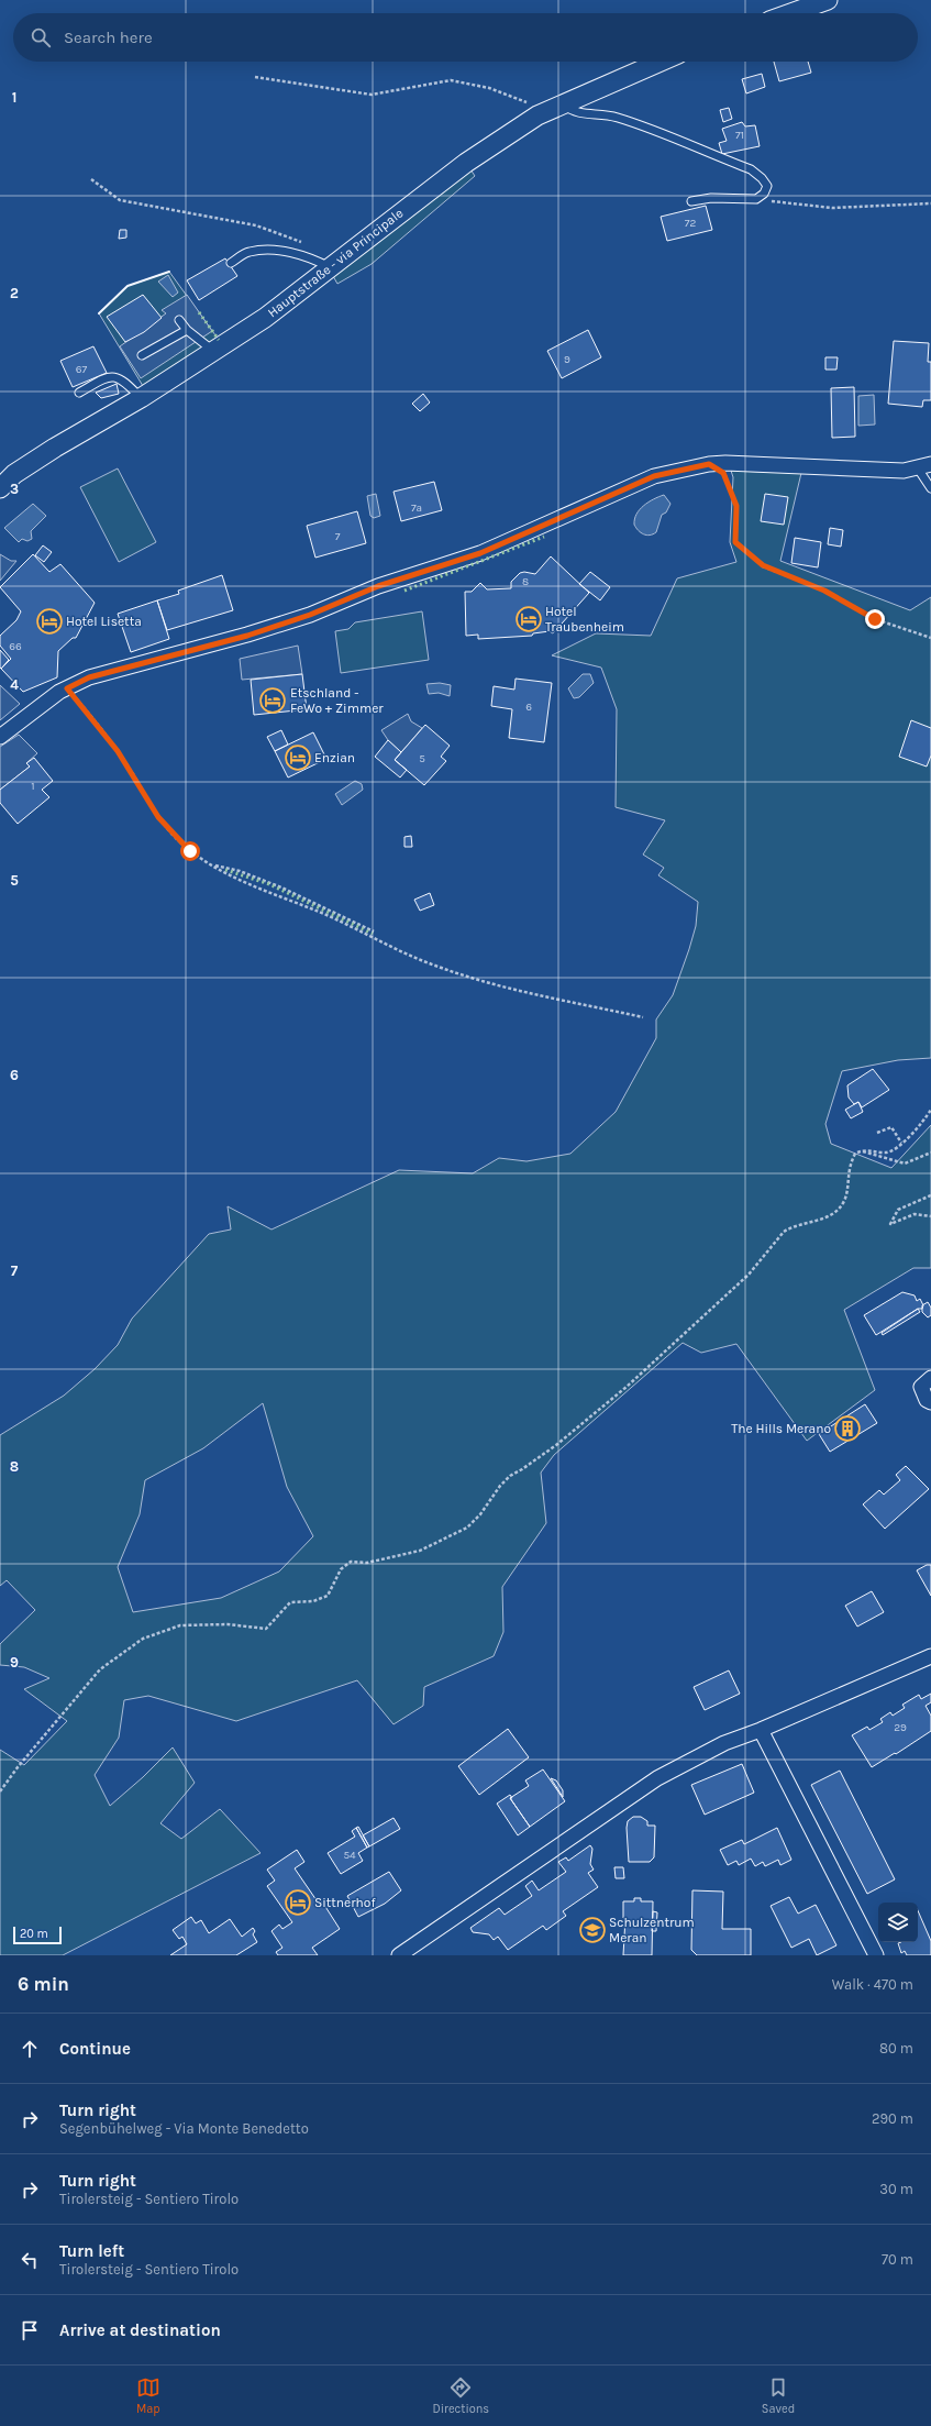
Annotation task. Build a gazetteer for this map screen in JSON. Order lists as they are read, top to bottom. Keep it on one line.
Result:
{"streets":{"street":["Hauptstraße - via Principale"]},"places":{"hotel":["Hotel Traubenheim","Hotel Lisetta","Etschland - FeWo + Zimmer","Enzian","Sittnerhof"],"building":["The Hills Merano"],"school or university":["Schulzentrum Meran"]},"house_numbers":["71","72","9","67","7a","7","8","66","6","5","1","29","54"],"scale_bar":"20 m","page":{"search":"Search here","scale":"20 m","heading":["6 min","Walk · 470 m"],"list":[["Continue","80 m"],["Turn right","Segenbühelweg - Via Monte Benedetto","290 m"],["Turn right","Tirolersteig - Sentiero Tirolo","30 m"],["Turn left","Tirolersteig - Sentiero Tirolo","70 m"],"Arrive at destination"],"nav":["Map","Directions","Saved"]},"grid":{"rows":["1","2","3","4","5","6","7","8","9"]}}
